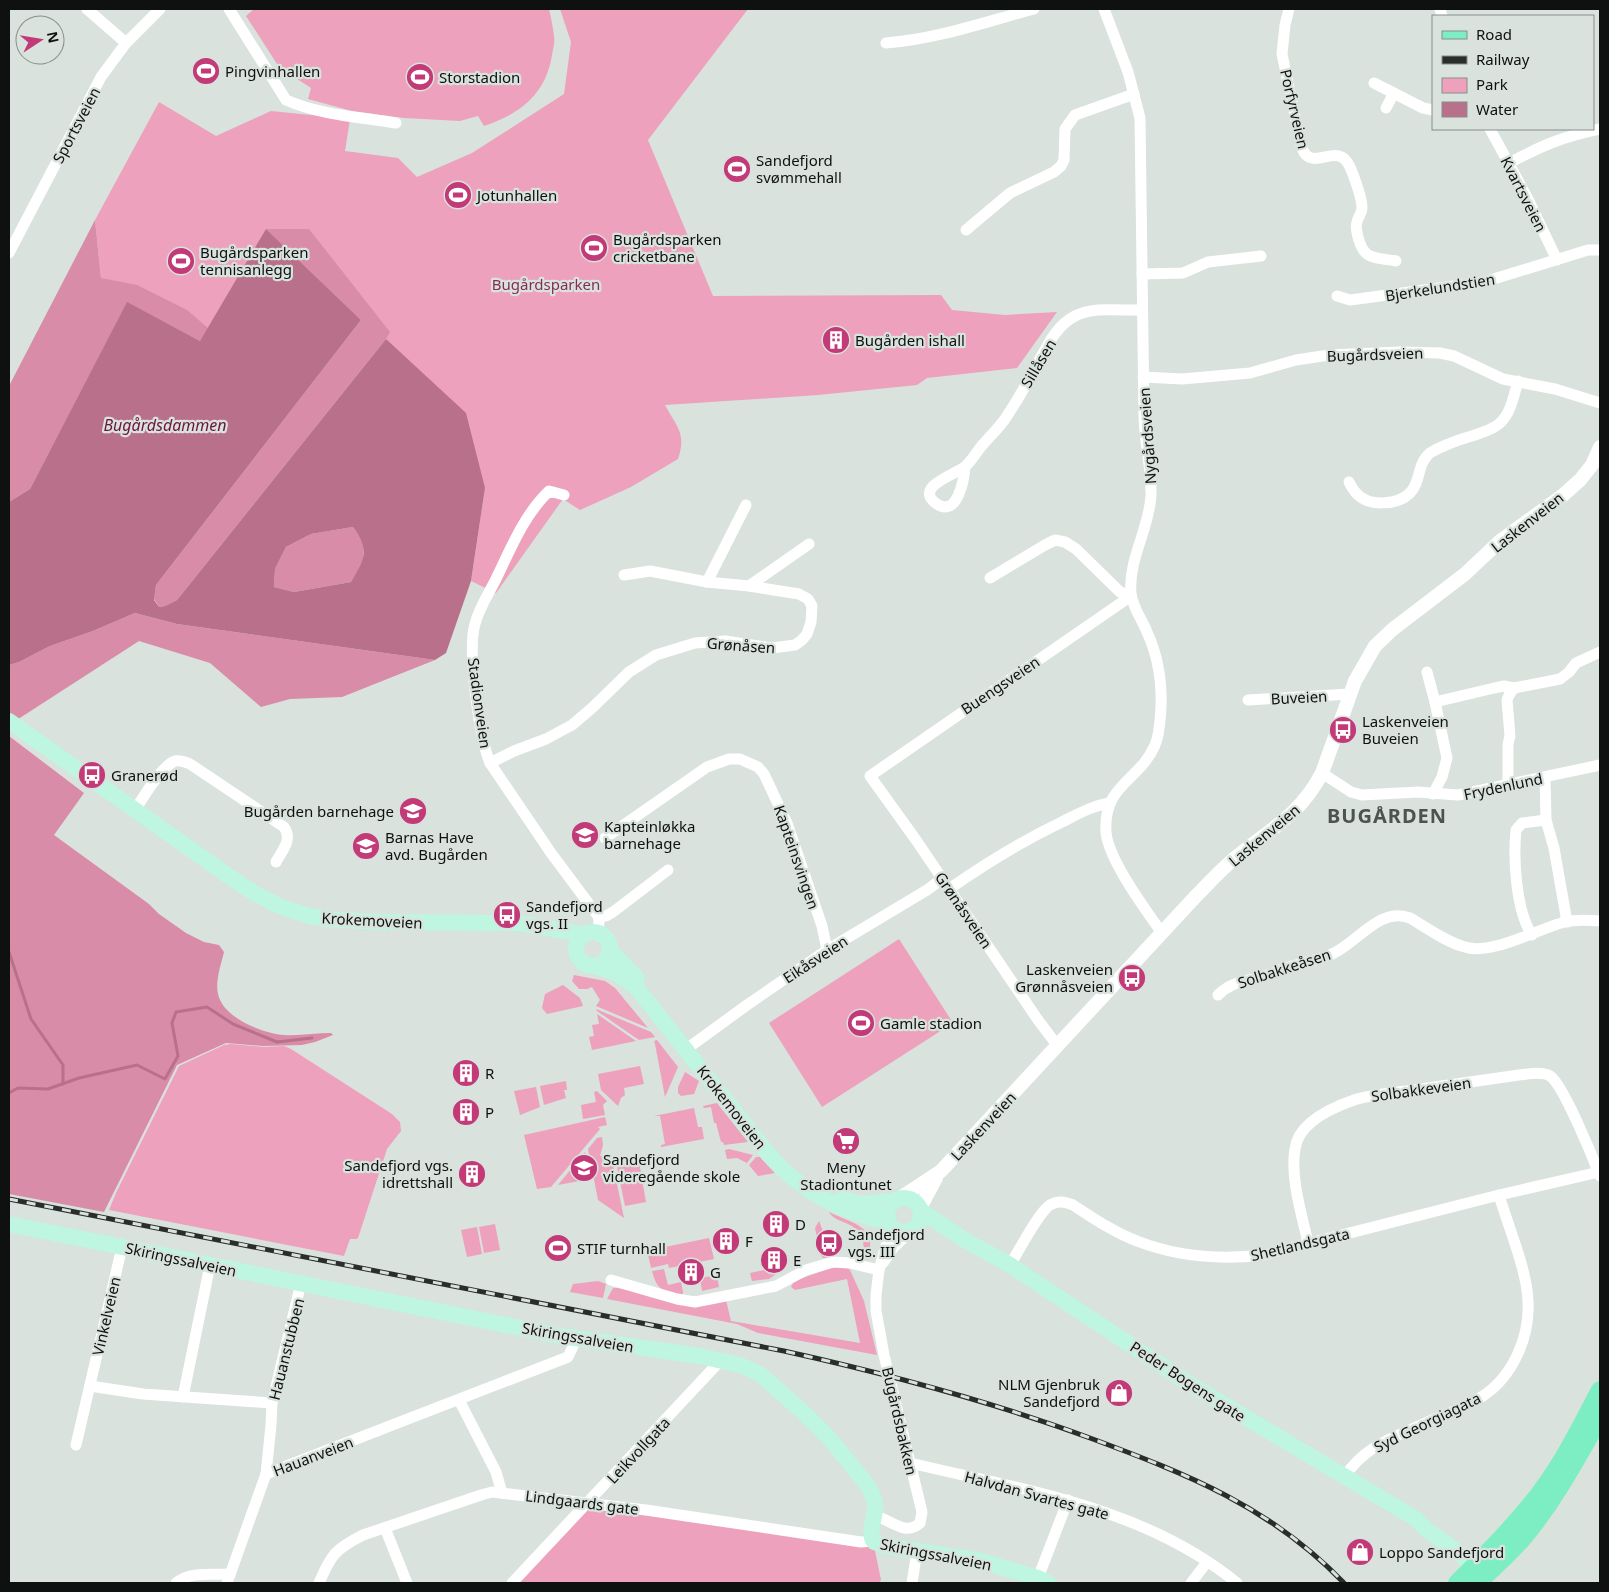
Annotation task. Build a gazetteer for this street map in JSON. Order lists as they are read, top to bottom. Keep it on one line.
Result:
{"streets":{"main road":["Krokemoveien","Skiringssalveien","Peder Bogens gate"],"street":["Porfyrveien","Sportsveien","Kvartsveien","Bjerkelundstien","Bugårdsveien","Sillåsen","Nygårdsveien","Laskenveien","Grønåsen","Buengsveien","Buveien","Stadionveien","Frydenlund","Kapteinsvingen","Grønåsveien","Eikåsveien","Solbakkeåsen","Solbakkeveien","Shetlandsgata","Vinkelveien","Hauanstubben","Bugårdsbakken","Syd Georgiagata","Leikvollgata","Hauanveien","Halvdan Svartes gate","Lindgaards gate"]},"crossings":[["Kvartsveien","Bjerkelundstien"],["Bugårdsveien","Nygårdsveien"],["Sillåsen","Nygårdsveien"],["Nygårdsveien","Buengsveien"],["Laskenveien","Buveien"],["Laskenveien","Frydenlund"],["Laskenveien","Grønåsveien"],["Laskenveien","Krokemoveien"],["Laskenveien","Peder Bogens gate"],["Laskenveien","Bugårdsbakken"],["Grønåsen","Stadionveien"],["Buengsveien","Grønåsveien"],["Kapteinsvingen","Eikåsveien"],["Grønåsveien","Eikåsveien"],["Krokemoveien","Eikåsveien"],["Krokemoveien","Peder Bogens gate"],["Krokemoveien","Bugårdsbakken"],["Solbakkeveien","Shetlandsgata"],["Shetlandsgata","Peder Bogens gate"],["Shetlandsgata","Syd Georgiagata"],["Skiringssalveien","Vinkelveien"],["Skiringssalveien","Hauanstubben"],["Skiringssalveien","Bugårdsbakken"],["Skiringssalveien","Leikvollgata"],["Skiringssalveien","Hauanveien"],["Skiringssalveien","Lindgaards gate"],["Hauanstubben","Hauanveien"],["Peder Bogens gate","Bugårdsbakken"],["Peder Bogens gate","Syd Georgiagata"],["Bugårdsbakken","Halvdan Svartes gate"],["Leikvollgata","Lindgaards gate"]],"districts":["BUGÅRDEN"],"water":["Bugårdsdammen"],"parks":["Bugårdsparken"],"places":{"sports":["Pingvinhallen","Storstadion","Sandefjord svømmehall","Jotunhallen","Bugårdsparken cricketbane","Bugårdsparken tennisanlegg","Gamle stadion","STIF turnhall"],"building":["Bugården ishall","R","P","Sandefjord vgs. idrettshall","D","F","E","G"],"bus stop":["Laskenveien Buveien","Granerød","Sandefjord vgs. II","Laskenveien Grønnåsveien","Sandefjord vgs. III"],"school or university":["Bugården barnehage","Kapteinløkka barnehage","Barnas Have avd. Bugården","Sandefjord videregående skole"],"supermarket":["Meny Stadiontunet"],"shop":["NLM Gjenbruk Sandefjord","Loppo Sandefjord"]},"legend":["Road","Railway","Park","Water"],"north":"right"}
